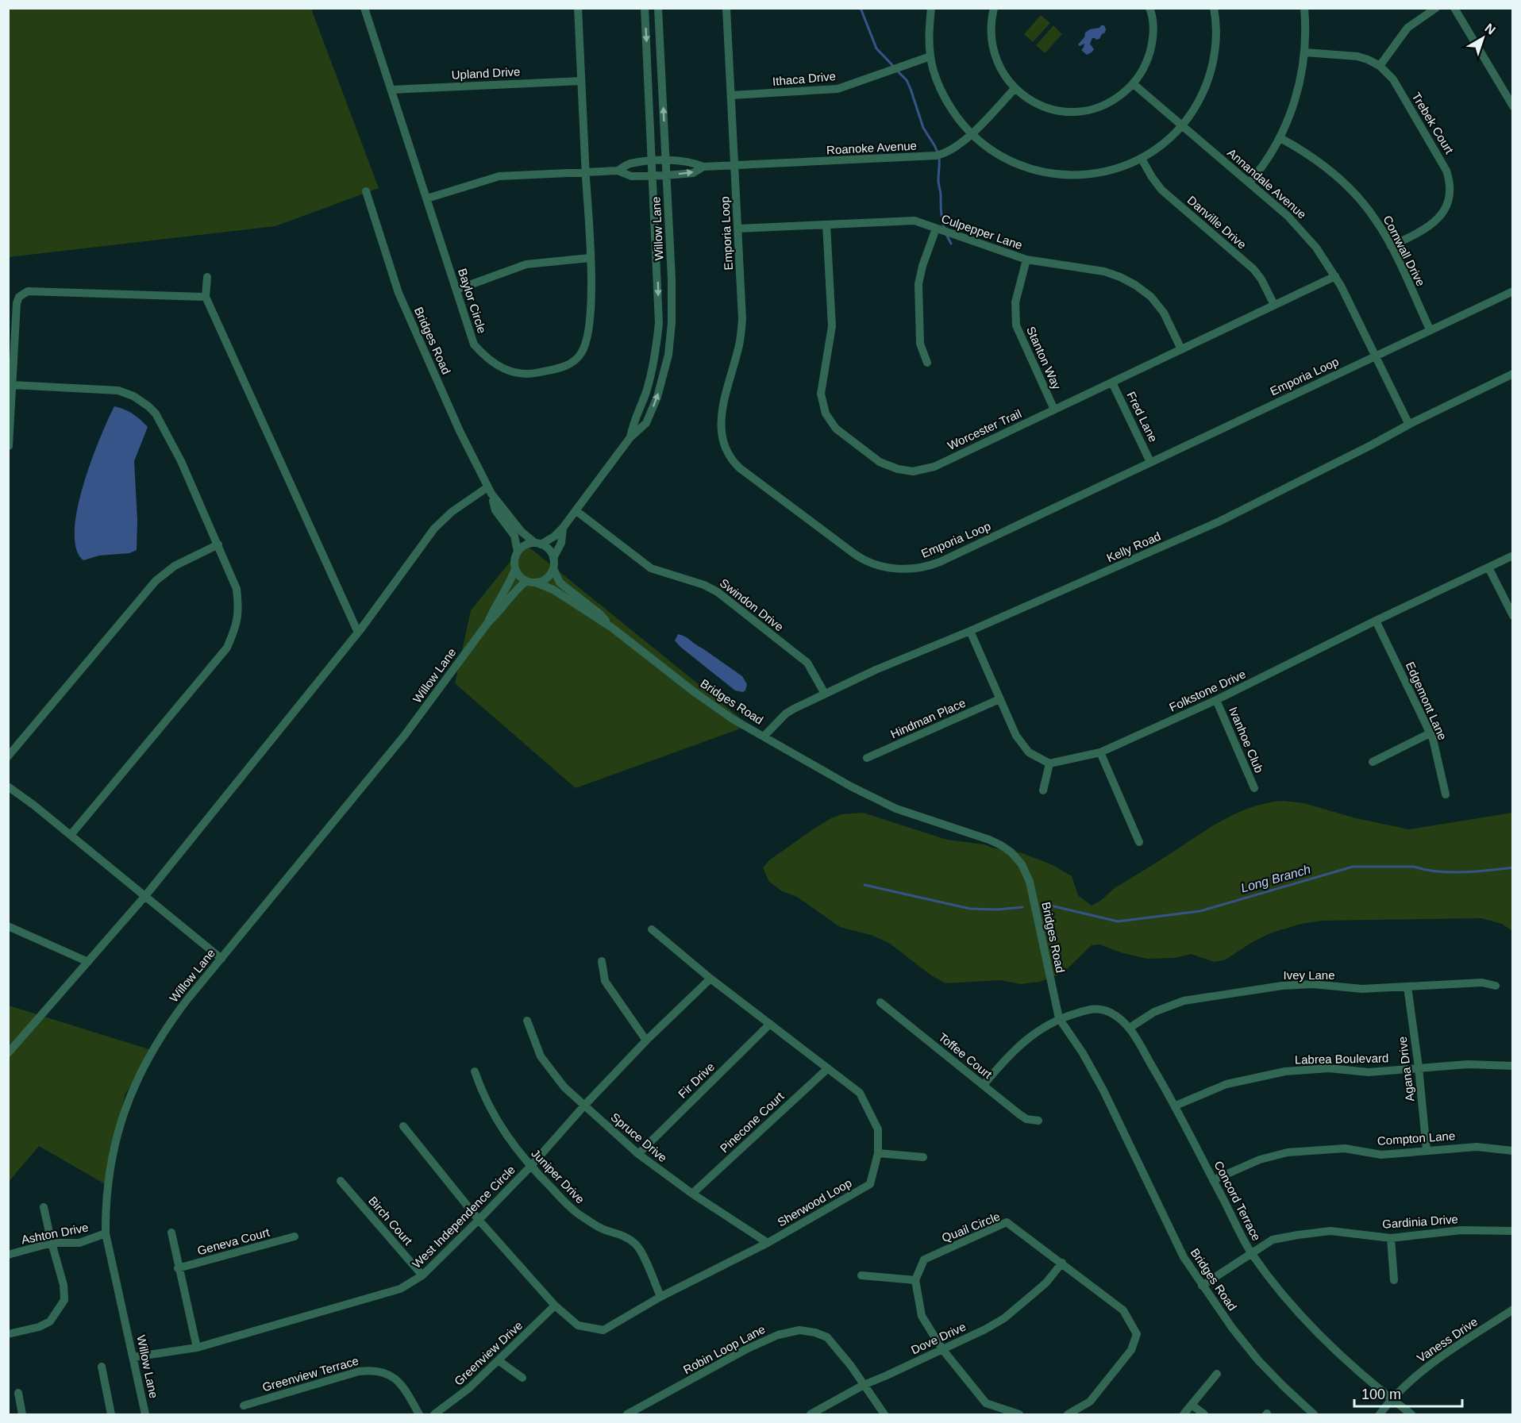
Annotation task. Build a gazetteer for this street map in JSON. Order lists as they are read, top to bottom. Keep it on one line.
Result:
{"streets":{"street":["Upland Drive","Ithaca Drive","Trebek Court","Roanoke Avenue","Annandale Avenue","Danville Drive","Willow Lane","Culpepper Lane","Emporia Loop","Cornwall Drive","Baylor Circle","Bridges Road","Stanton Way","Fred Lane","Worcester Trail","Kelly Road","Swindon Drive","Folkstone Drive","Edgemont Lane","Hindman Place","Ivanhoe Club","Ivey Lane","Toffee Court","Labrea Boulevard","Agana Drive","Fir Drive","Pinecone Court","Spruce Drive","Compton Lane","Juniper Drive","Concord Terrace","Sherwood Loop","West Independence Circle","Birch Court","Gardinia Drive","Quail Circle","Ashton Drive","Geneva Court","Dove Drive","Vaness Drive","Robin Loop Lane","Greenview Drive","Greenview Terrace"]},"crossings":[["Upland Drive","Baylor Circle"],["Ithaca Drive","Emporia Loop"],["Trebek Court","Cornwall Drive"],["Roanoke Avenue","Willow Lane"],["Roanoke Avenue","Emporia Loop"],["Annandale Avenue","Emporia Loop"],["Annandale Avenue","Worcester Trail"],["Annandale Avenue","Kelly Road"],["Danville Drive","Worcester Trail"],["Willow Lane","Bridges Road"],["Willow Lane","Swindon Drive"],["Willow Lane","West Independence Circle"],["Willow Lane","Ashton Drive"],["Culpepper Lane","Emporia Loop"],["Culpepper Lane","Stanton Way"],["Culpepper Lane","Worcester Trail"],["Emporia Loop","Cornwall Drive"],["Emporia Loop","Fred Lane"],["Bridges Road","Kelly Road"],["Bridges Road","Concord Terrace"],["Bridges Road","Gardinia Drive"],["Stanton Way","Worcester Trail"],["Fred Lane","Worcester Trail"],["Kelly Road","Swindon Drive"],["Folkstone Drive","Edgemont Lane"],["Folkstone Drive","Ivanhoe Club"],["Ivey Lane","Agana Drive"],["Ivey Lane","Concord Terrace"],["Toffee Court","Concord Terrace"],["Labrea Boulevard","Agana Drive"],["Labrea Boulevard","Concord Terrace"],["Agana Drive","Compton Lane"],["Fir Drive","Spruce Drive"],["Fir Drive","Sherwood Loop"],["Pinecone Court","Spruce Drive"],["Pinecone Court","Sherwood Loop"],["Spruce Drive","Sherwood Loop"],["Spruce Drive","West Independence Circle"],["Compton Lane","Concord Terrace"],["Juniper Drive","Sherwood Loop"],["Juniper Drive","West Independence Circle"],["Concord Terrace","Gardinia Drive"],["Concord Terrace","Vaness Drive"],["Sherwood Loop","West Independence Circle"],["Sherwood Loop","Greenview Drive"],["West Independence Circle","Birch Court"],["Quail Circle","Dove Drive"],["Dove Drive","Robin Loop Lane"]],"water":["Long Branch"],"scale_bar":"100 m","north":"top right"}
